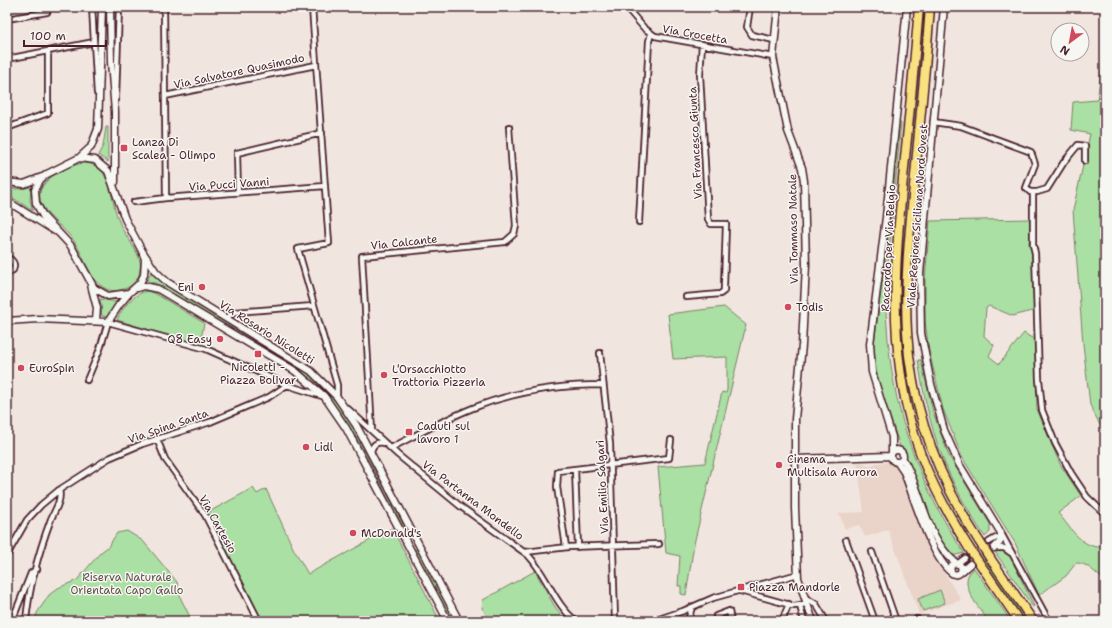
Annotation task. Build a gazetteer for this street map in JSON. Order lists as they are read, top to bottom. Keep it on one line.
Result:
{"streets":{"highway":["Raccordo per Via Belgio"],"street":["Via Crocetta","Via Salvatore Quasimodo","Via Francesco Giunta","Via Pucci Vanni","Viale Regione Siciliana Nord Ovest","Via Tommaso Natale","Via Calcante","Via Rosario Nicoletti","Via Spina Santa","Via Emilio Salgari","Via Partanna Mondello","Via Cartesio"]},"crossings":[["Via Crocetta","Via Francesco Giunta"],["Via Crocetta","Via Tommaso Natale"],["Via Calcante","Via Partanna Mondello"],["Via Rosario Nicoletti","Via Partanna Mondello"],["Via Spina Santa","Via Cartesio"]],"parks":["Riserva Naturale Orientata Capo Gallo"],"places":{"transit":["Lanza Di Scalea - Olimpo","Nicoletti - Piazza Bolivar","Caduti sul lavoro 1","Piazza Mandorle"],"other":["Eni","Todis","Q8 Easy","EuroSpin","L'Orsacchiotto Trattoria Pizzeria","Lidl","Cinema Multisala Aurora","McDonald's"]},"scale_bar":"100 m","north":"bottom left"}
